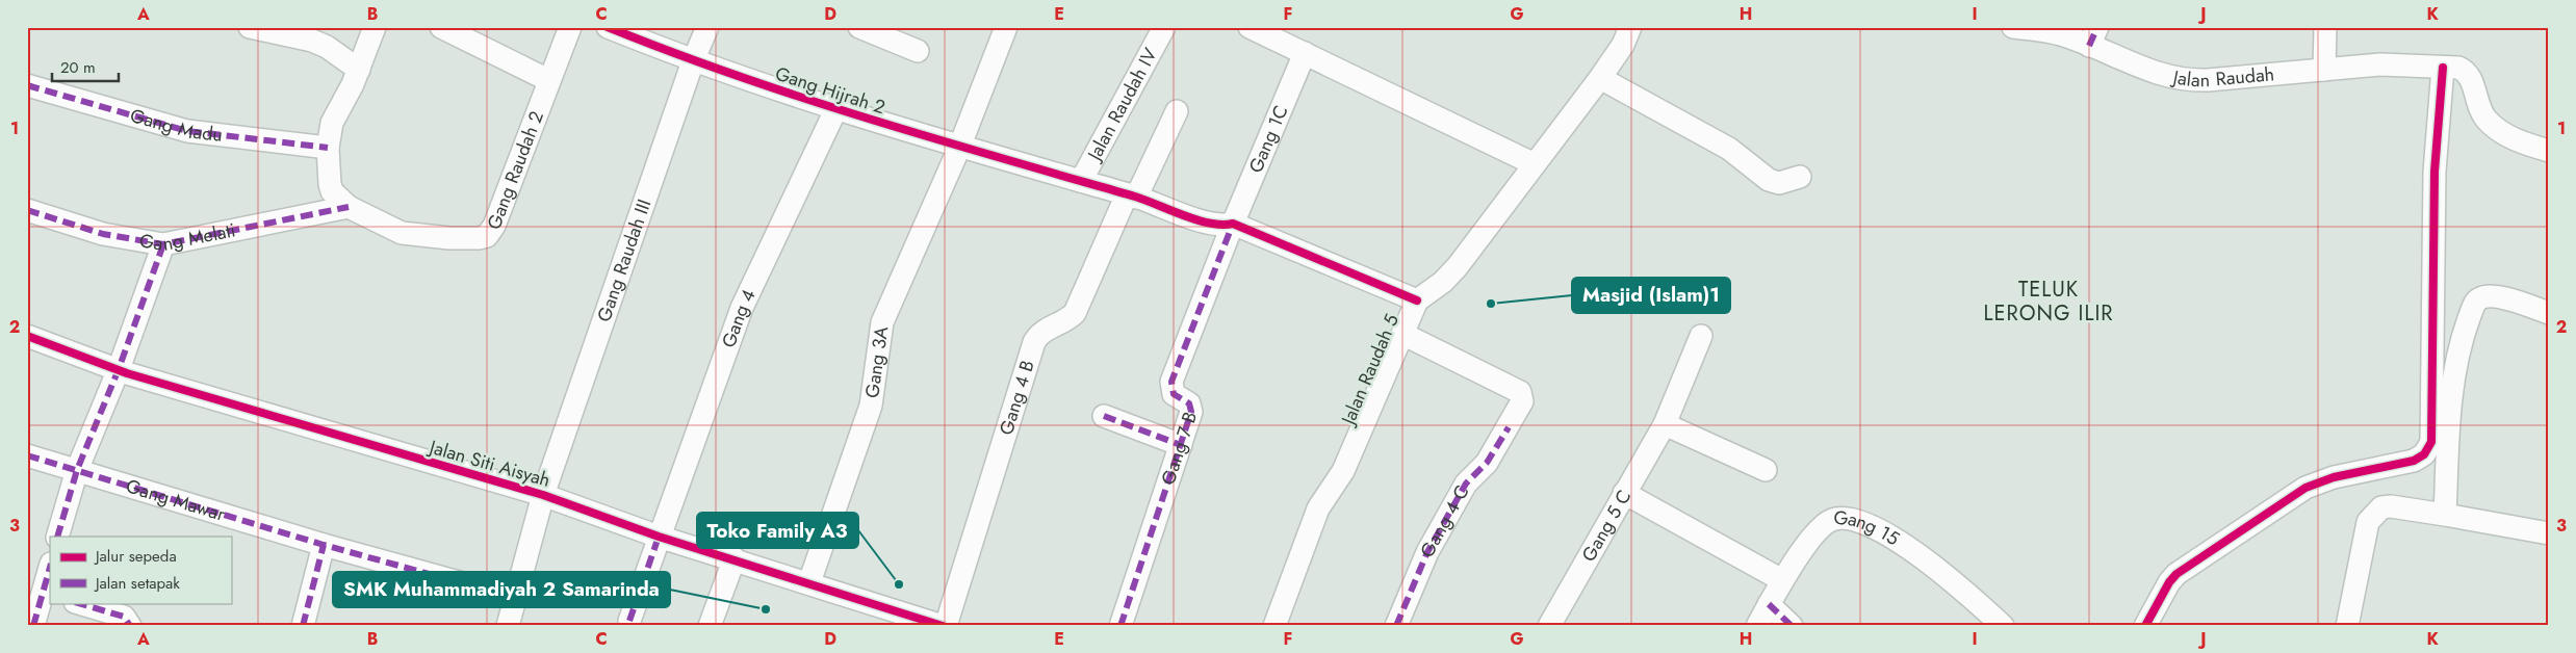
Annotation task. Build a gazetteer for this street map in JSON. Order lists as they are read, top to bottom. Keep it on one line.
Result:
{"streets":{"street":["Jalan Raudah","Gang Hijrah 2","Jalan Raudah IV","Gang Madu","Gang 1C","Gang Raudah 2","Gang Melati","Gang Raudah III","Gang 4","Gang 3A","Jalan Raudah 5","Gang 4 B","Gang 7 B","Jalan Siti Aisyah","Gang Mawar","Gang 4 C","Gang 5 C","Gang 15"]},"crossings":[["Gang Hijrah 2","Jalan Raudah IV"],["Gang Hijrah 2","Gang 1C"],["Gang Hijrah 2","Gang Raudah III"],["Gang Hijrah 2","Gang 4"],["Gang Hijrah 2","Gang 3A"],["Gang Hijrah 2","Jalan Raudah 5"],["Gang Hijrah 2","Gang 4 B"],["Gang Hijrah 2","Gang 7 B"],["Gang 1C","Gang 7 B"],["Gang Raudah 2","Gang Melati"],["Gang Raudah III","Jalan Siti Aisyah"],["Gang Raudah III","Gang Mawar"],["Gang 4","Jalan Siti Aisyah"],["Gang 3A","Jalan Siti Aisyah"],["Jalan Raudah 5","Gang 4 C"],["Gang 4 B","Jalan Siti Aisyah"]],"districts":["TELUK LERONG ILIR"],"places":["Masjid (Islam)1","Toko Family A3","SMK Muhammadiyah 2 Samarinda"],"legend":["Jalur sepeda","Jalan setapak"],"scale_bar":"20 m","grid":{"columns":["A","B","C","D","E","F","G","H","I","J","K"],"rows":["1","2","3"]}}
